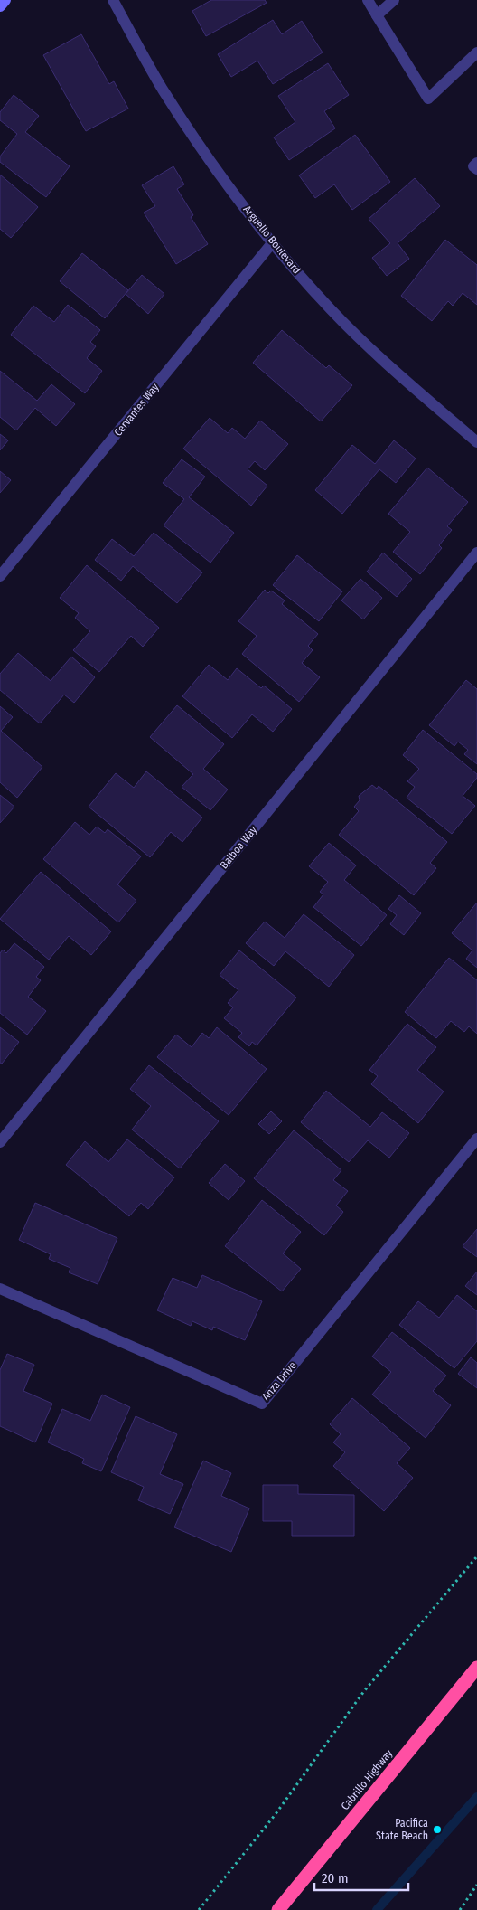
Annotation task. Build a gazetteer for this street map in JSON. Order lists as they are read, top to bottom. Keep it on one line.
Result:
{"streets":{"highway":["Cabrillo Highway"],"street":["Arguello Boulevard","Cervantes Way","Balboa Way","Anza Drive"]},"crossings":[["Arguello Boulevard","Cervantes Way"]],"places":["Pacifica State Beach"],"scale_bar":"20 m"}
